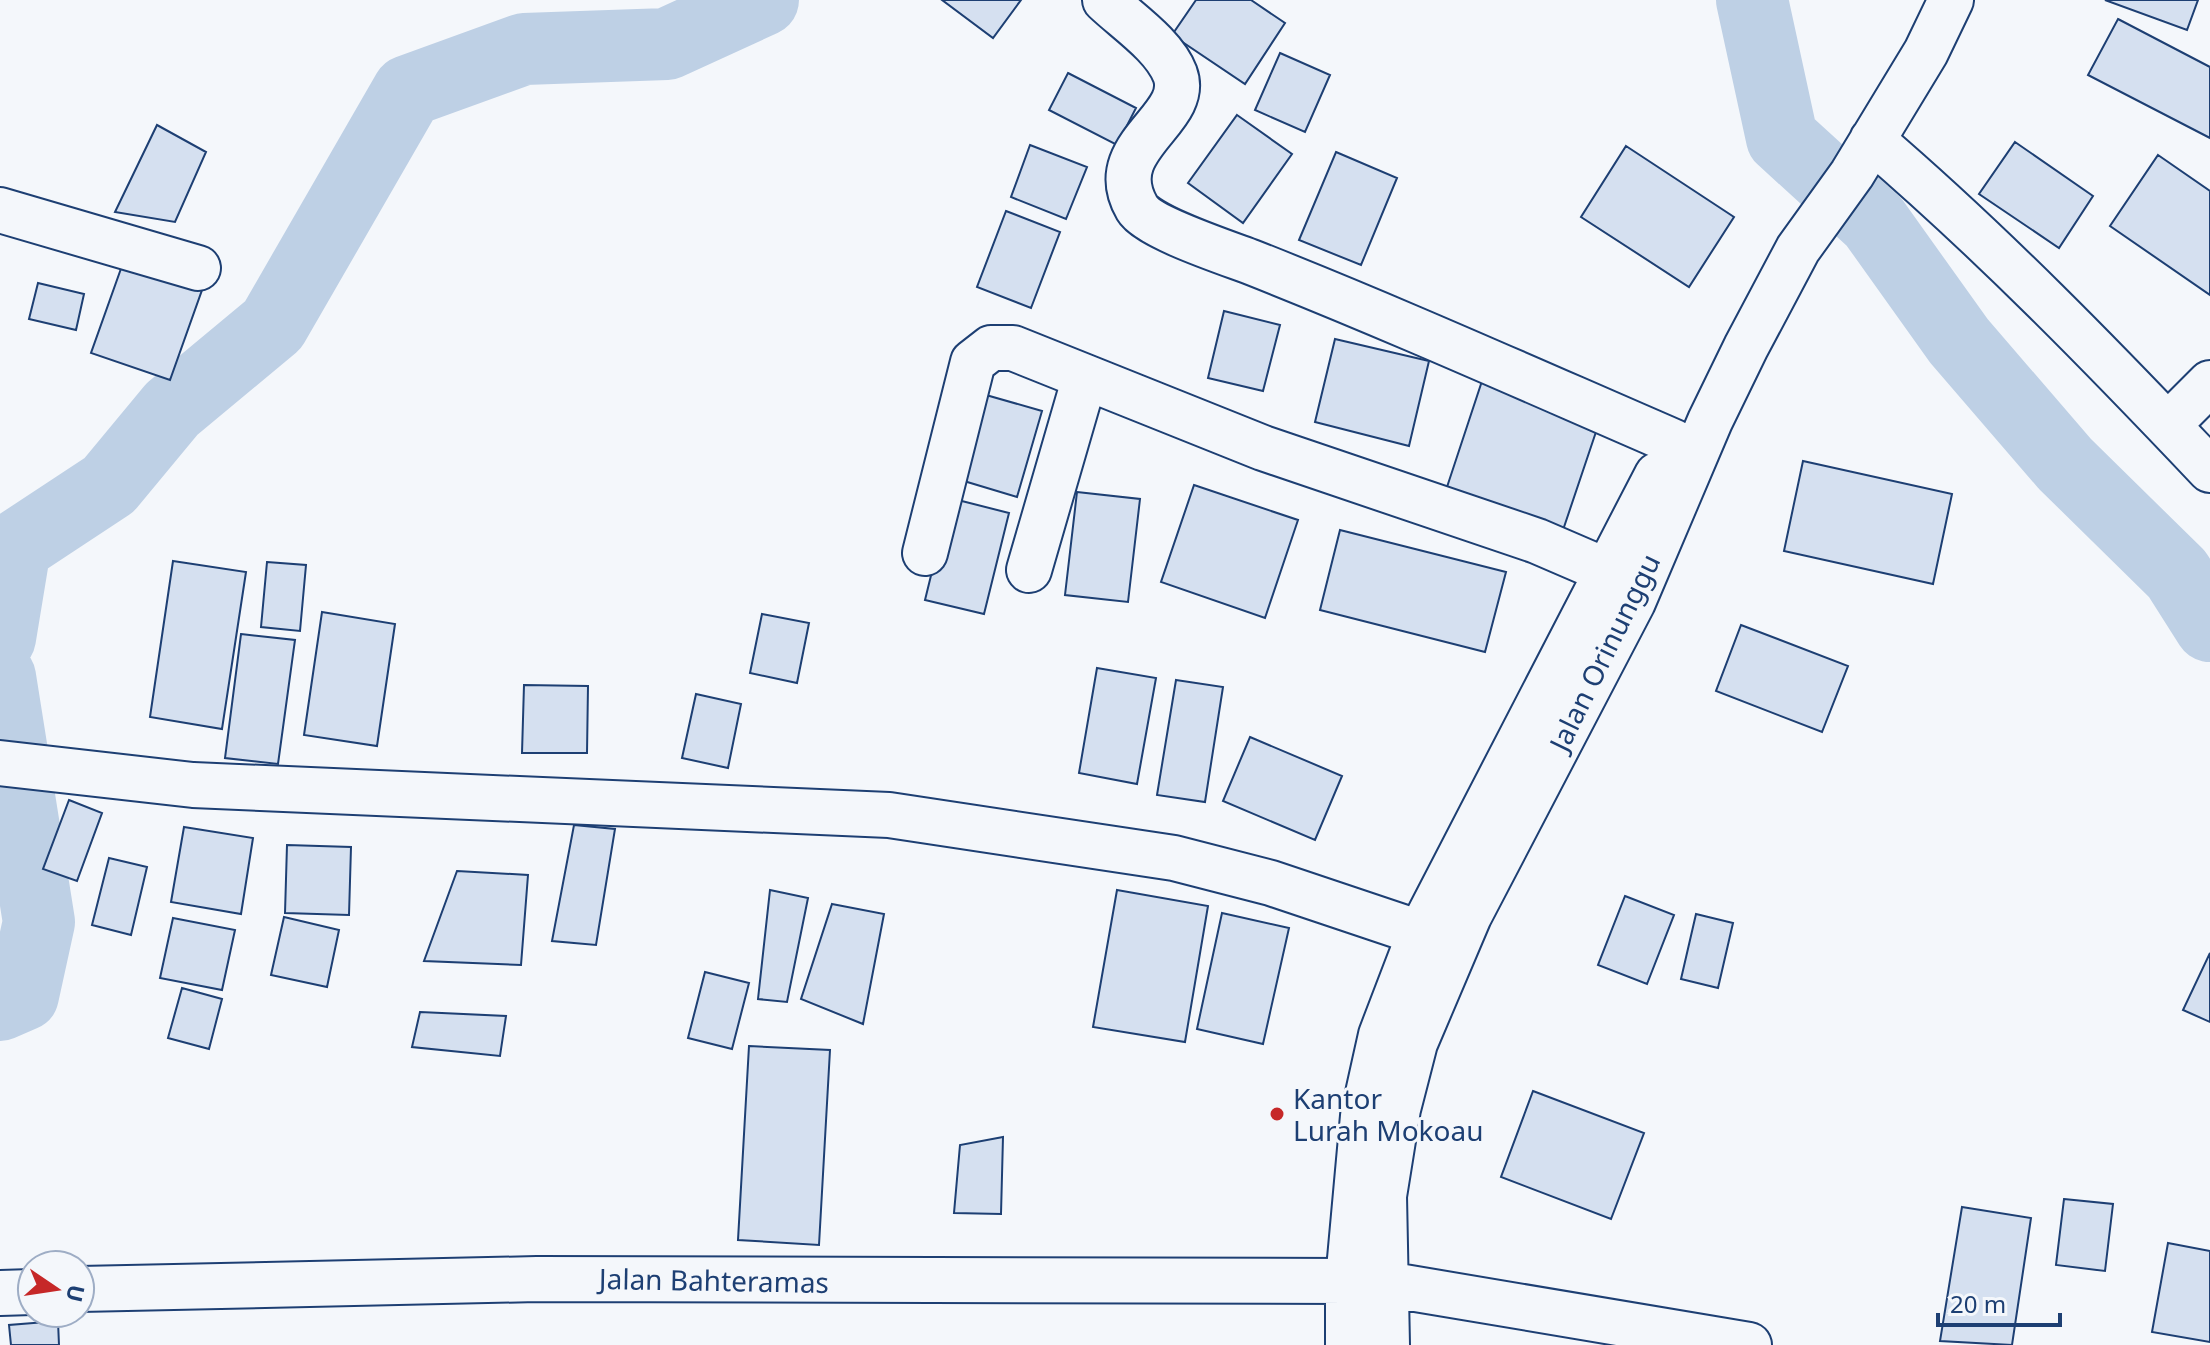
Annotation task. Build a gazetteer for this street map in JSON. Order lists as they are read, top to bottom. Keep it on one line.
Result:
{"streets":{"street":["Jalan Orinunggu","Jalan Bahteramas"]},"crossings":[["Jalan Orinunggu","Jalan Bahteramas"]],"places":["Kantor Lurah Mokoau"],"scale_bar":"20 m","north":"right"}
